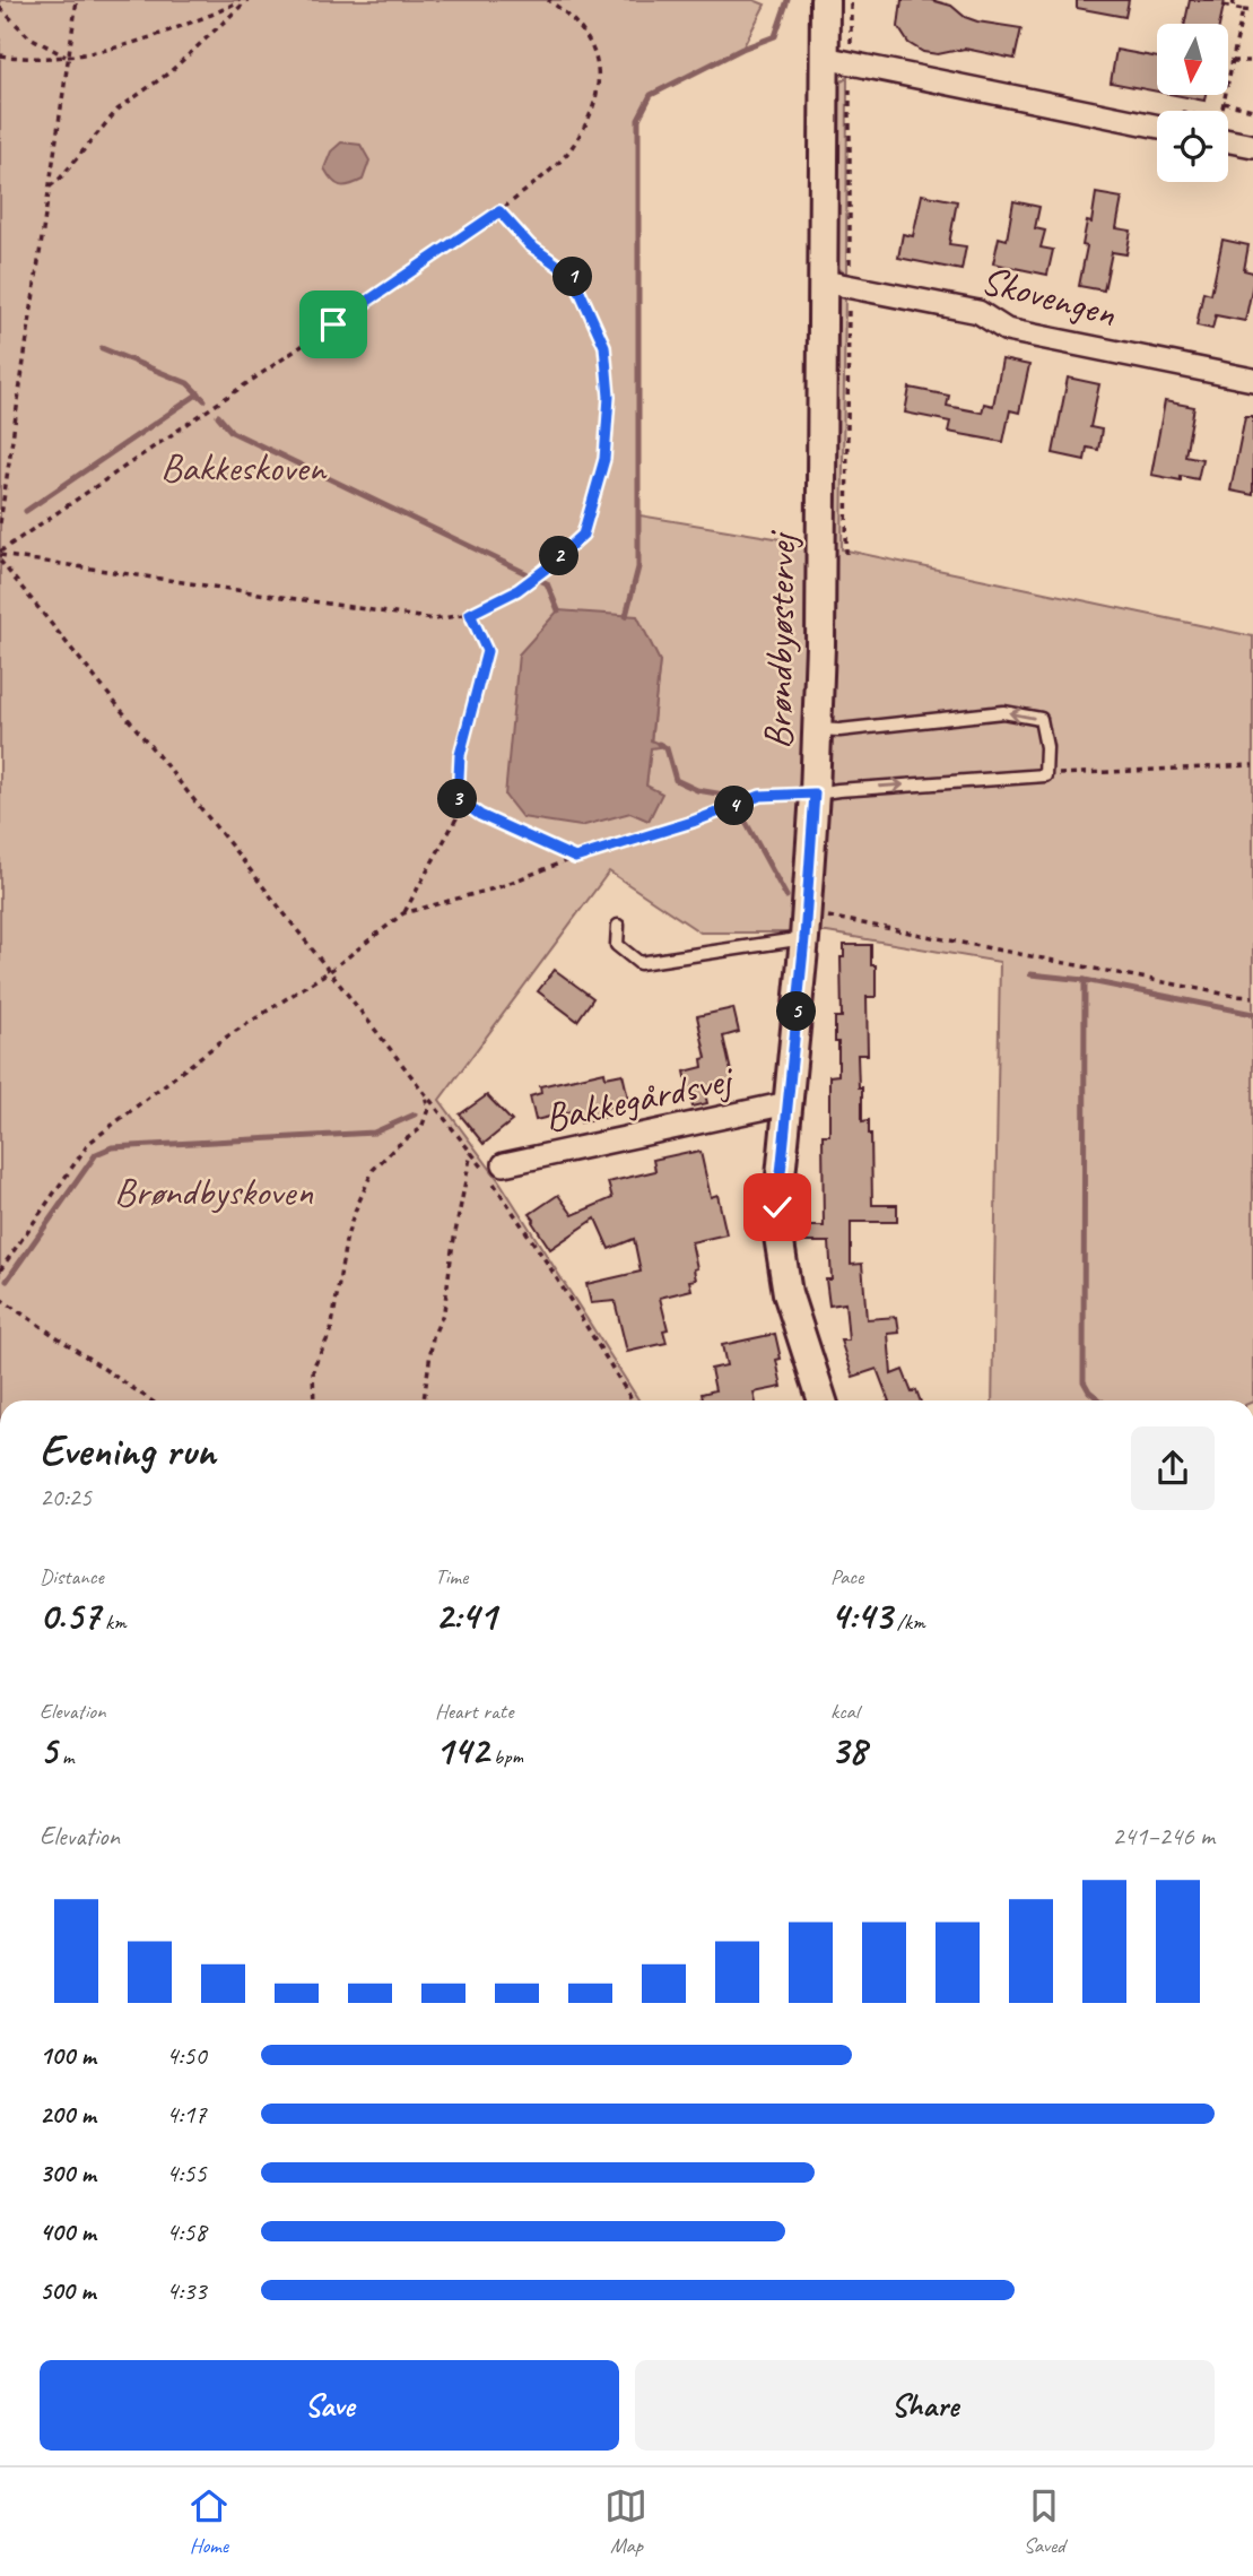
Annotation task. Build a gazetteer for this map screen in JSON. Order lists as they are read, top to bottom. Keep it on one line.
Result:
{"streets":{"street":["Skovengen","Brøndbyøstervej","Bakkegårdsvej"]},"crossings":[["Skovengen","Brøndbyøstervej"],["Brøndbyøstervej","Bakkegårdsvej"]],"parks":["Bakkeskoven","Brøndbyskoven"],"north":"bottom","page":{"pins":["1","2","3","4","5"],"heading":["Evening run","20:25"],"stats":[["Distance","0.57 km"],["Time","2:41"],["Pace","4:43 /km"],["Elevation","5 m"],["Heart rate","142 bpm"],["kcal","38"]],"chart":["Elevation","241–246 m"],"list":[{"name":"100 m","note":"4:50"},{"name":"200 m","note":"4:17"},{"name":"300 m","note":"4:55"},{"name":"400 m","note":"4:58"},{"name":"500 m","note":"4:33"}],"buttons":["Save","Share"],"tabs":["Home","Map","Saved"]}}
